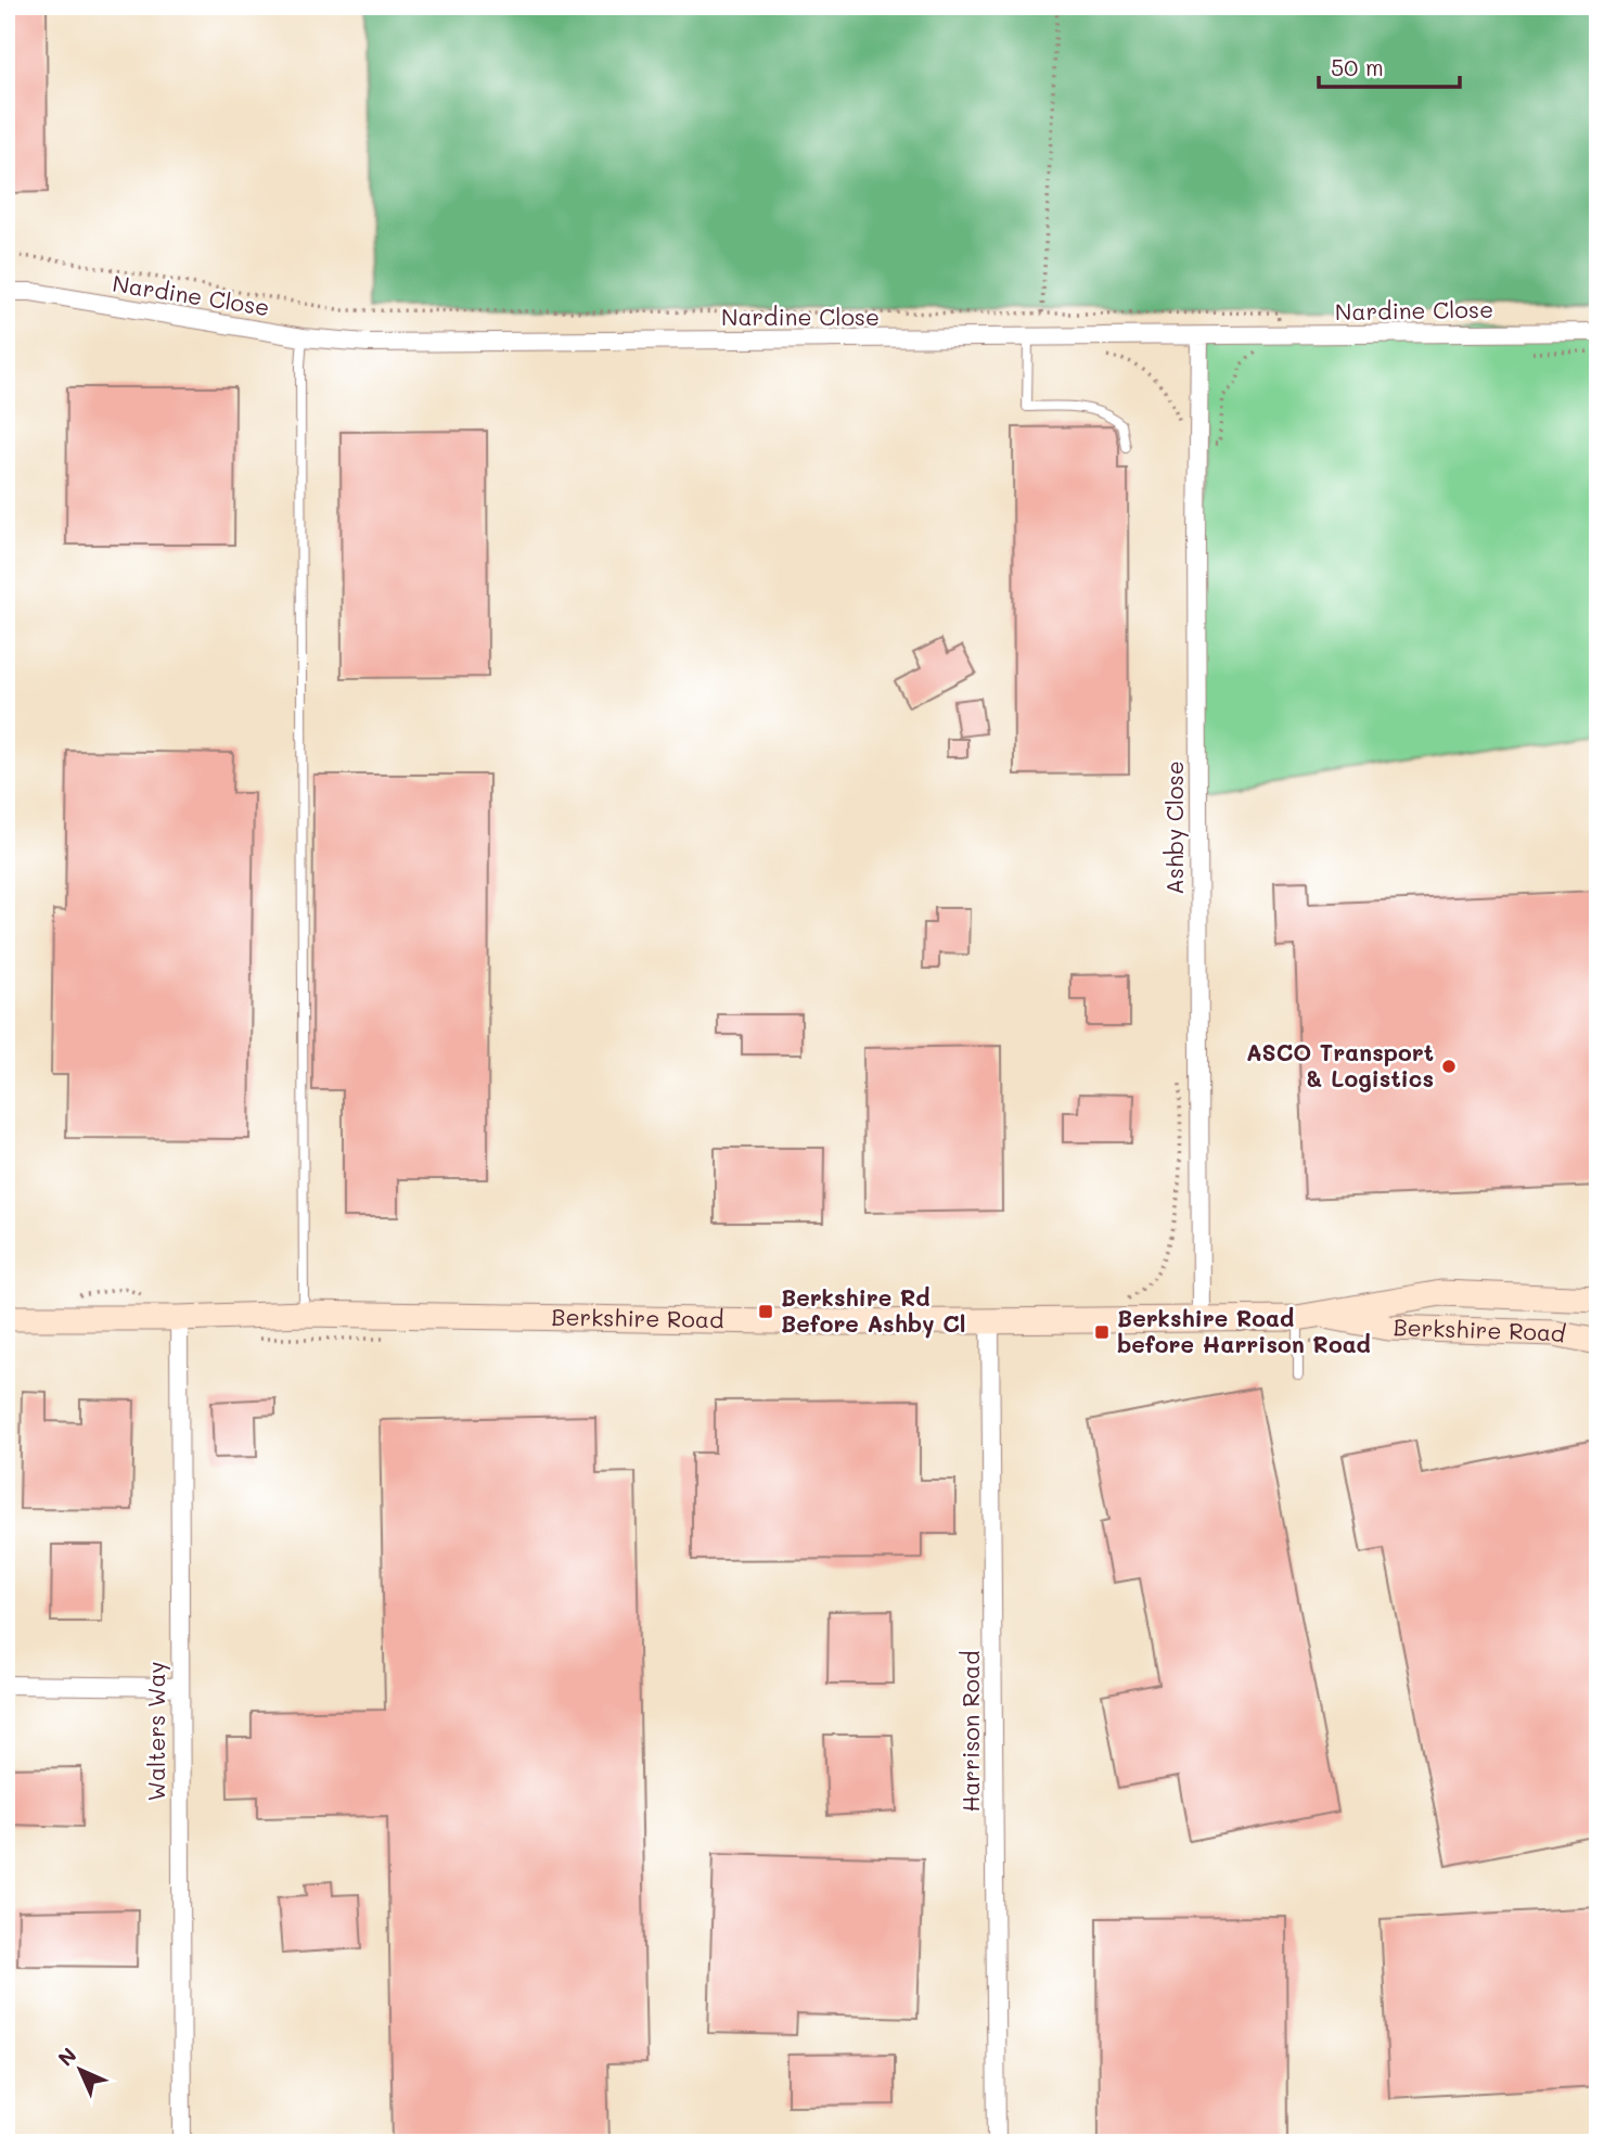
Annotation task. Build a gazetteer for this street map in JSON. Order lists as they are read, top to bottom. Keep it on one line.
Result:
{"streets":{"main road":["Berkshire Road"],"street":["Nardine Close","Ashby Close","Walters Way","Harrison Road"]},"crossings":[["Nardine Close","Ashby Close"],["Ashby Close","Berkshire Road"],["Berkshire Road","Walters Way"],["Berkshire Road","Harrison Road"]],"places":{"other":["ASCO Transport & Logistics"],"transit":["Berkshire Rd Before Ashby Cl","Berkshire Road before Harrison Road"]},"scale_bar":"50 m","north":"top left"}
